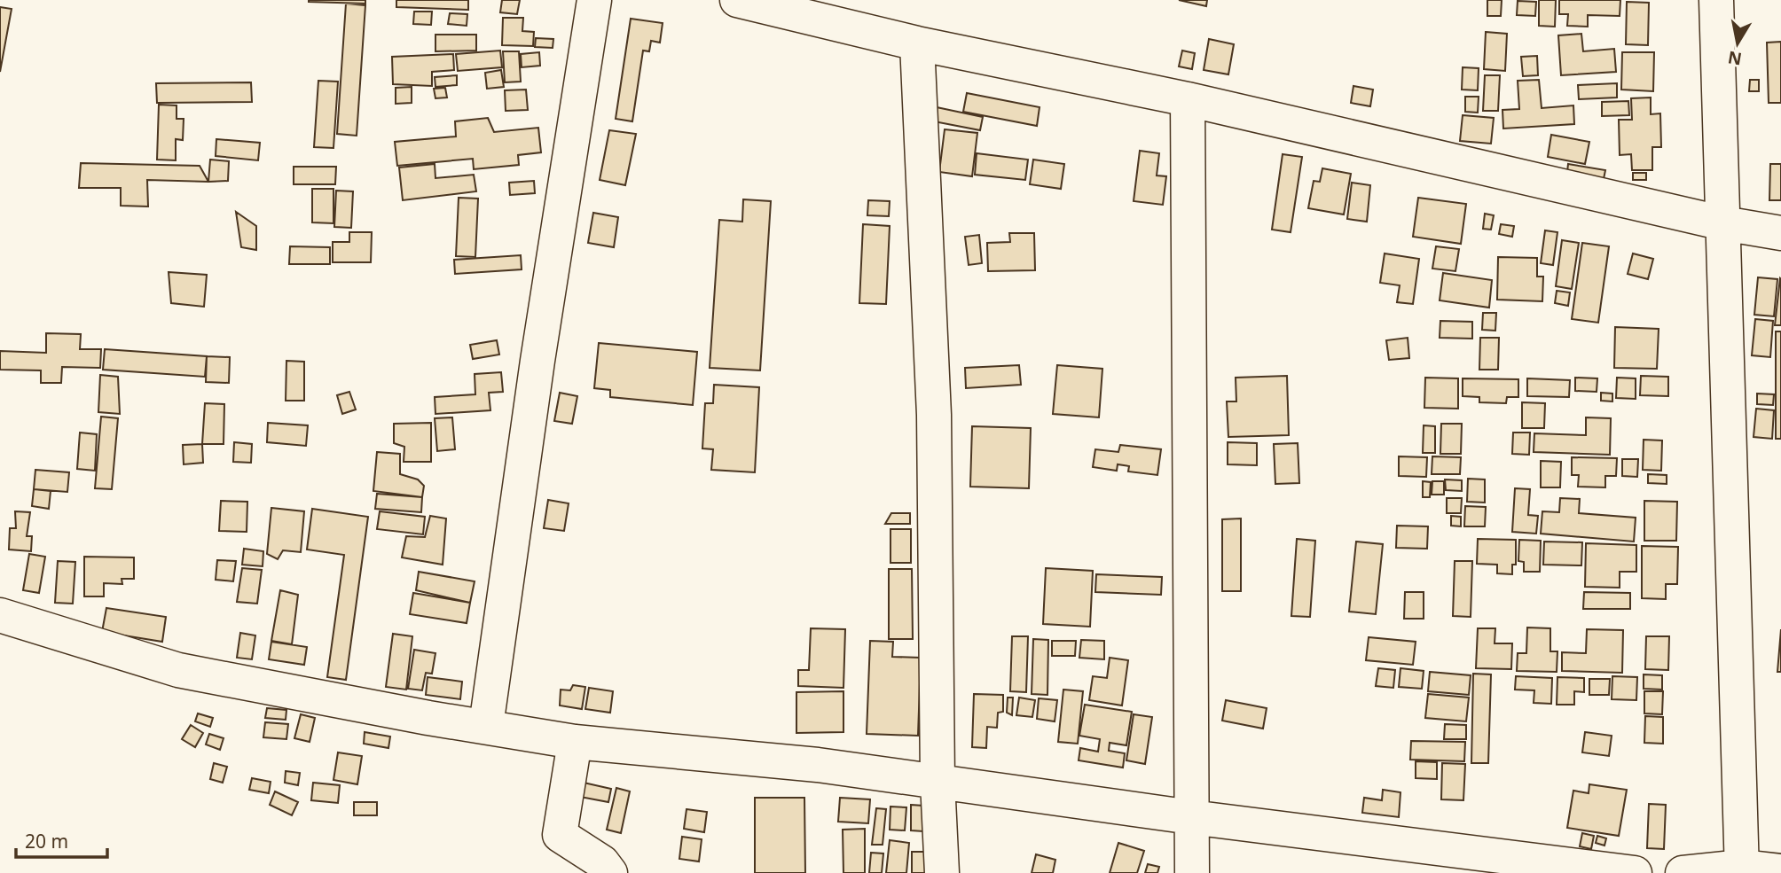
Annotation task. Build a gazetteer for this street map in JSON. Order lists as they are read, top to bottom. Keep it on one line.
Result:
{"scale_bar":"20 m","north":"bottom"}
